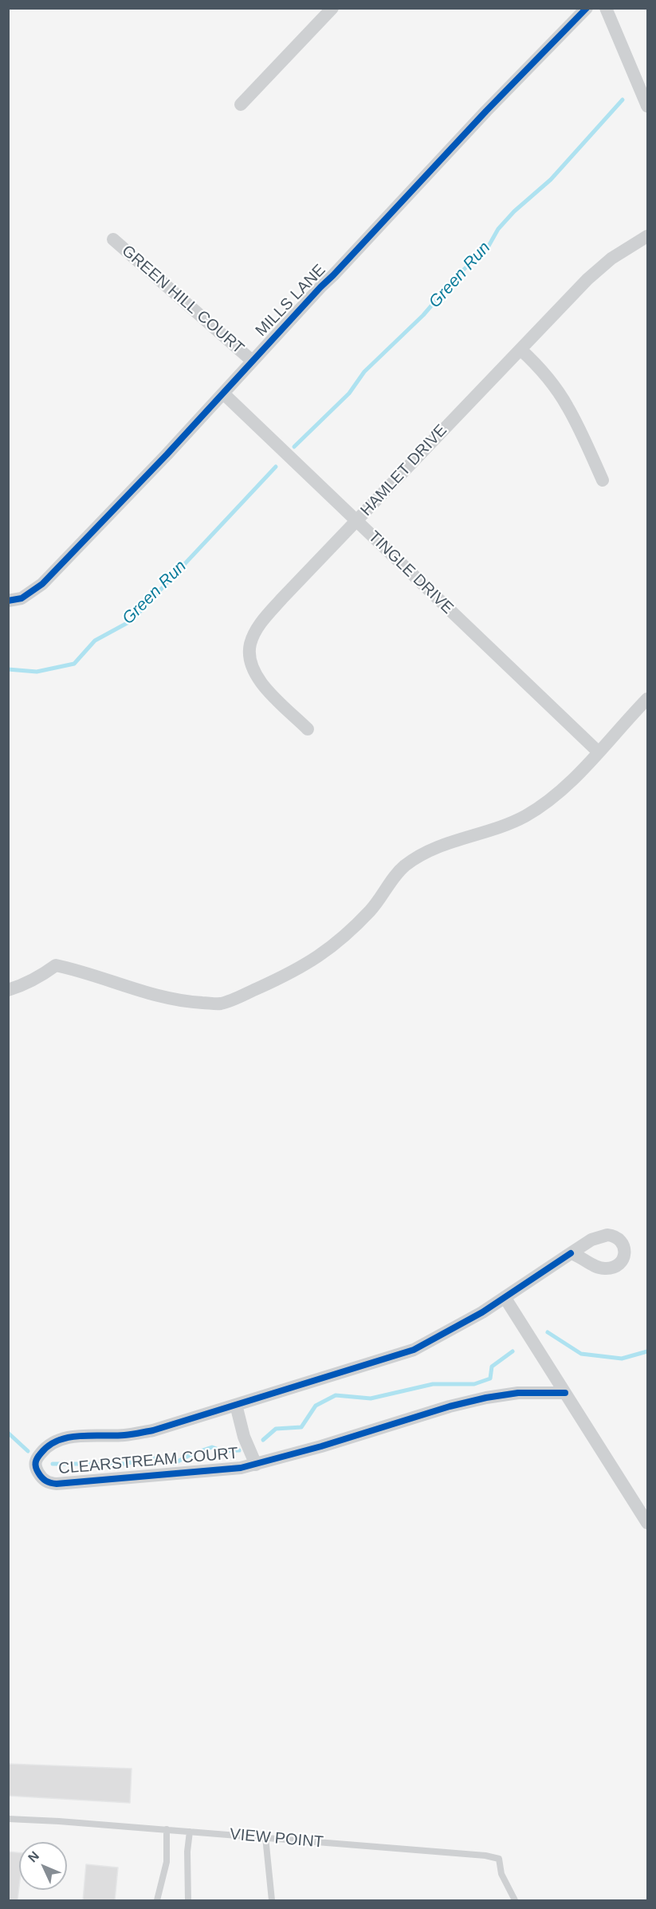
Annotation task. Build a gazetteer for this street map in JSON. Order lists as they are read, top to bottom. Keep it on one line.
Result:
{"streets":{"street":["GREEN HILL COURT","MILLS LANE","HAMLET DRIVE","TINGLE DRIVE","CLEARSTREAM COURT"],"lane":["VIEW POINT"]},"crossings":[["GREEN HILL COURT","MILLS LANE"],["MILLS LANE","TINGLE DRIVE"],["HAMLET DRIVE","TINGLE DRIVE"]],"water":["Green Run"],"north":"top left"}
